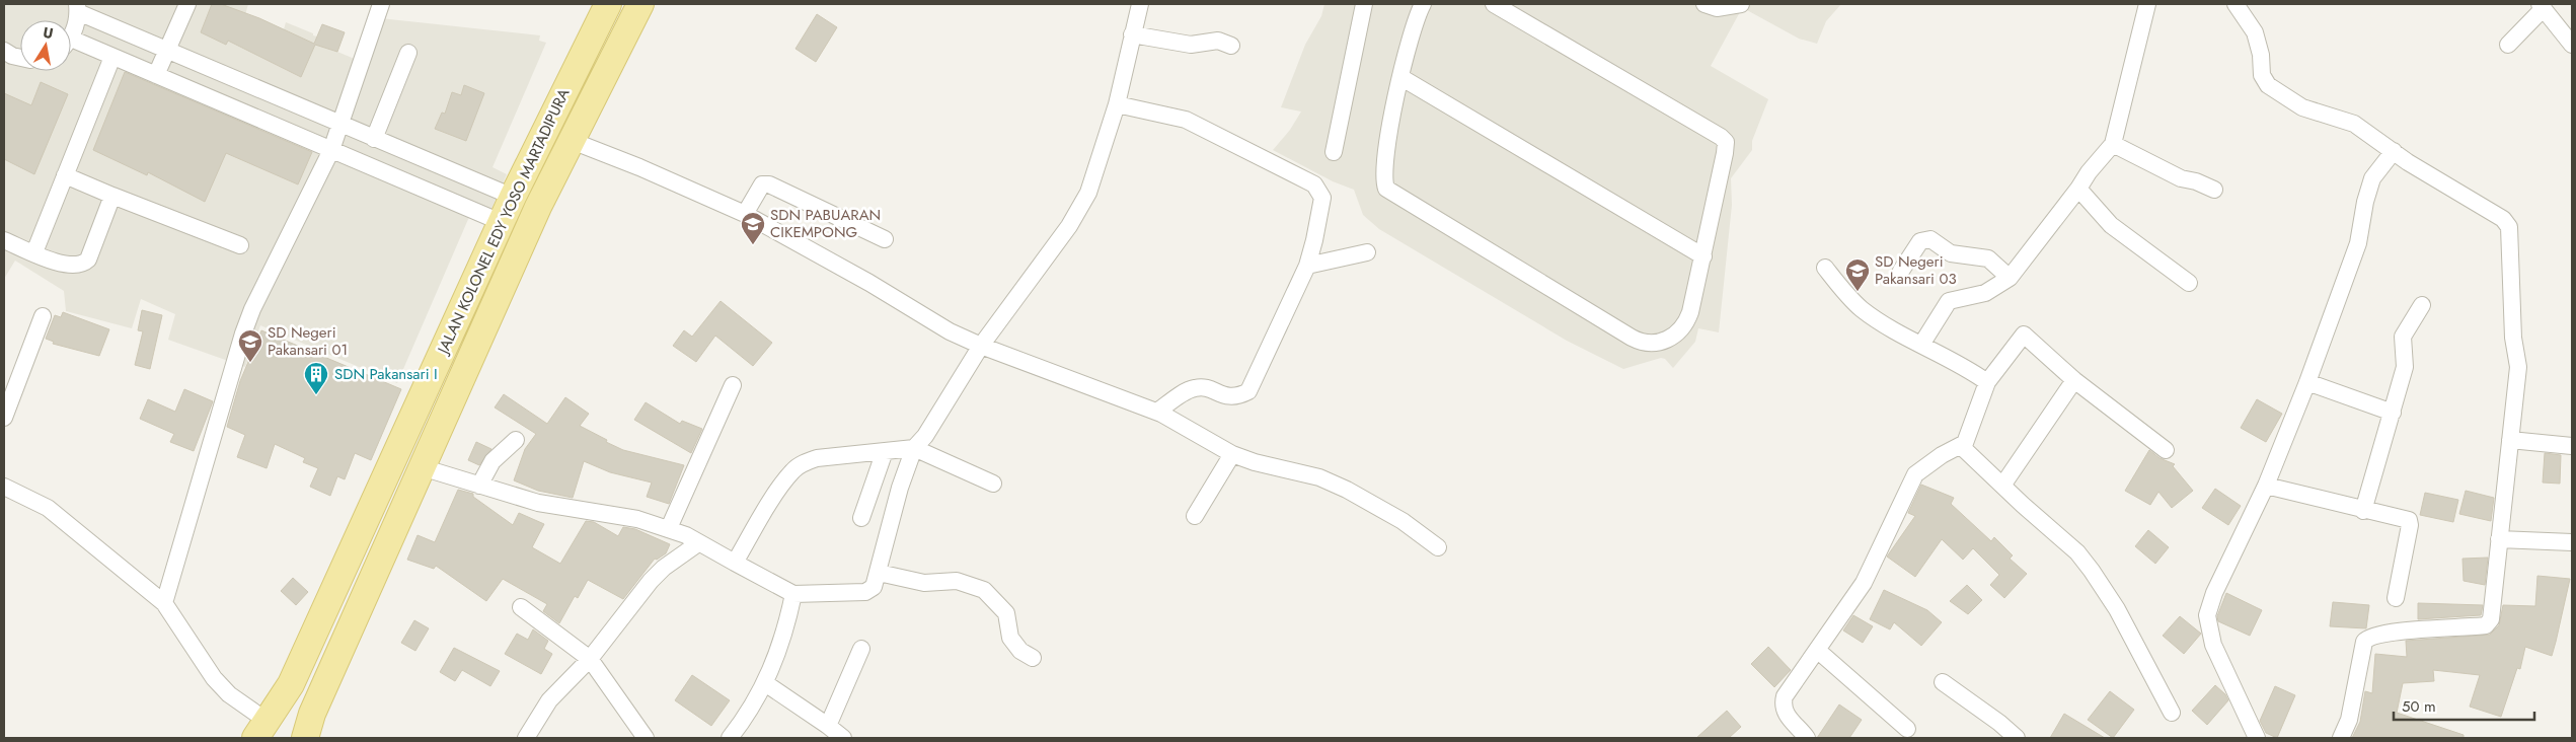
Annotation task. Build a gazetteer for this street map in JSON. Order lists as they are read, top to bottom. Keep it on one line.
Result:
{"streets":{"main road":["JALAN KOLONEL EDY YOSO MARTADIPURA"]},"places":{"school or university":["SDN PABUARAN CIKEMPONG","SD Negeri Pakansari 03","SD Negeri Pakansari 01"],"building":["SDN Pakansari I"]},"scale_bar":"50 m","north":"top"}
